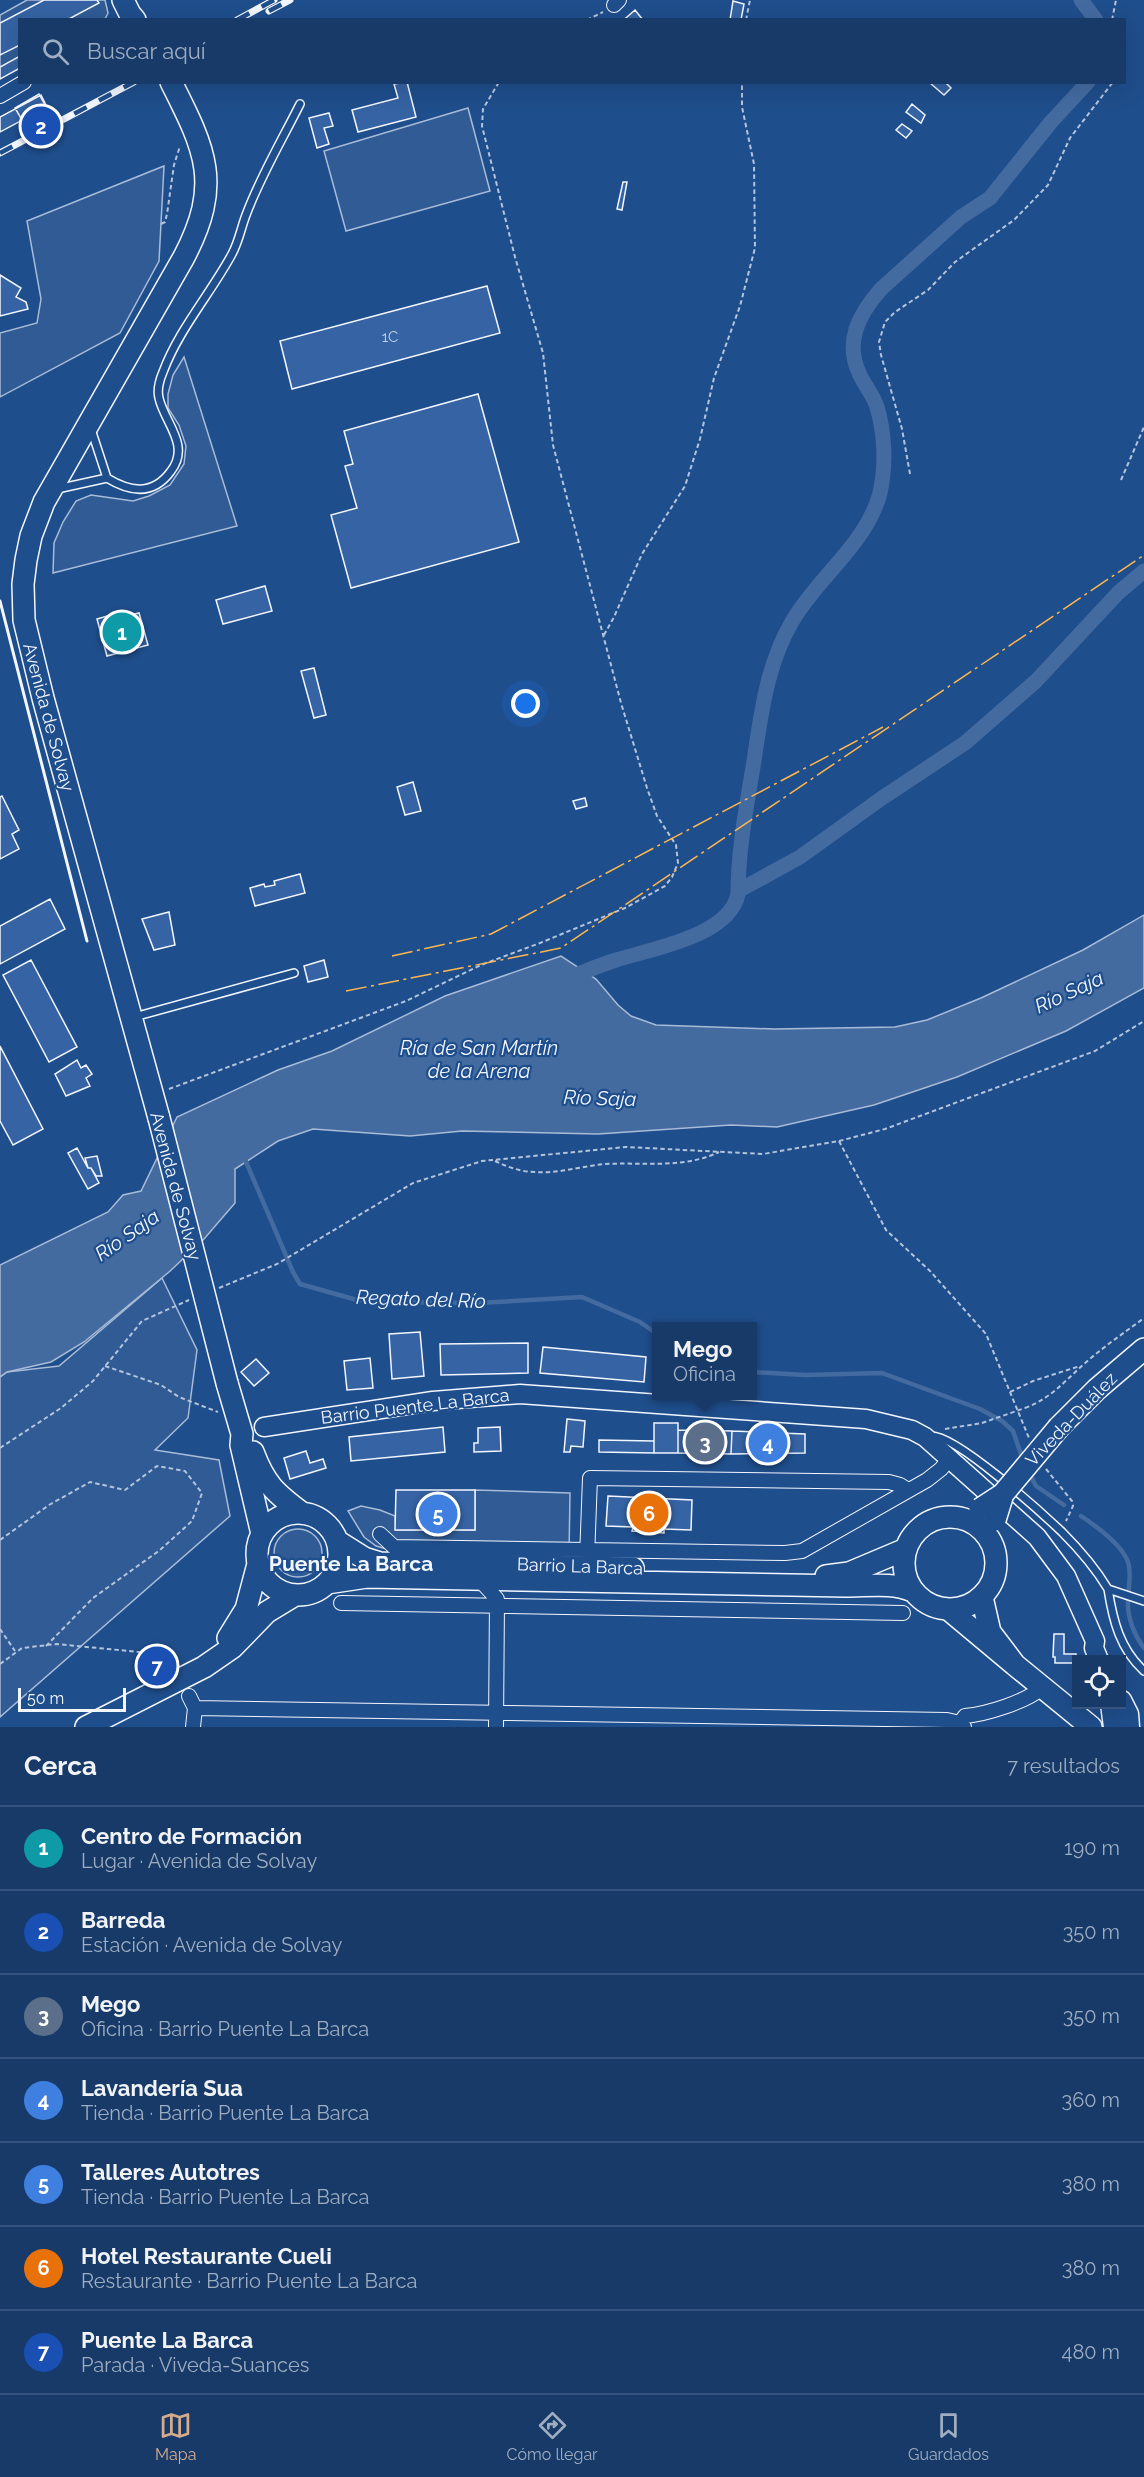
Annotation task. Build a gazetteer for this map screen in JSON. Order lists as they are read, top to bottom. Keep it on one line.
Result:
{"streets":{"main road":["Avenida de Solvay","Viveda-Duález","Barrio La Barca"],"street":["Barrio Puente La Barca"]},"crossings":[["Viveda-Duález","Barrio La Barca"]],"districts":["Puente La Barca"],"water":["Río Saja","Ría de San Martín de la Arena","Regato del Río"],"house_numbers":["1C"],"scale_bar":"50 m","page":{"search":"Buscar aquí","pins":["2","1","3","4","6","5","7"],"popup":["Mego","Oficina"],"scale":"50 m","heading":["Cerca","7 resultados"],"list":[{"mark":"1","name":"Centro de Formación","note":"Lugar · Avenida de Solvay","value":"190 m"},{"mark":"2","name":"Barreda","note":"Estación · Avenida de Solvay","value":"350 m"},{"mark":"3","name":"Mego","note":"Oficina · Barrio Puente La Barca","value":"350 m"},{"mark":"4","name":"Lavandería Sua","note":"Tienda · Barrio Puente La Barca","value":"360 m"},{"mark":"5","name":"Talleres Autotres","note":"Tienda · Barrio Puente La Barca","value":"380 m"},{"mark":"6","name":"Hotel Restaurante Cueli","note":"Restaurante · Barrio Puente La Barca","value":"380 m"},{"mark":"7","name":"Puente La Barca","note":"Parada · Viveda-Suances","value":"480 m"}],"nav":["Mapa","Cómo llegar","Guardados"]}}
